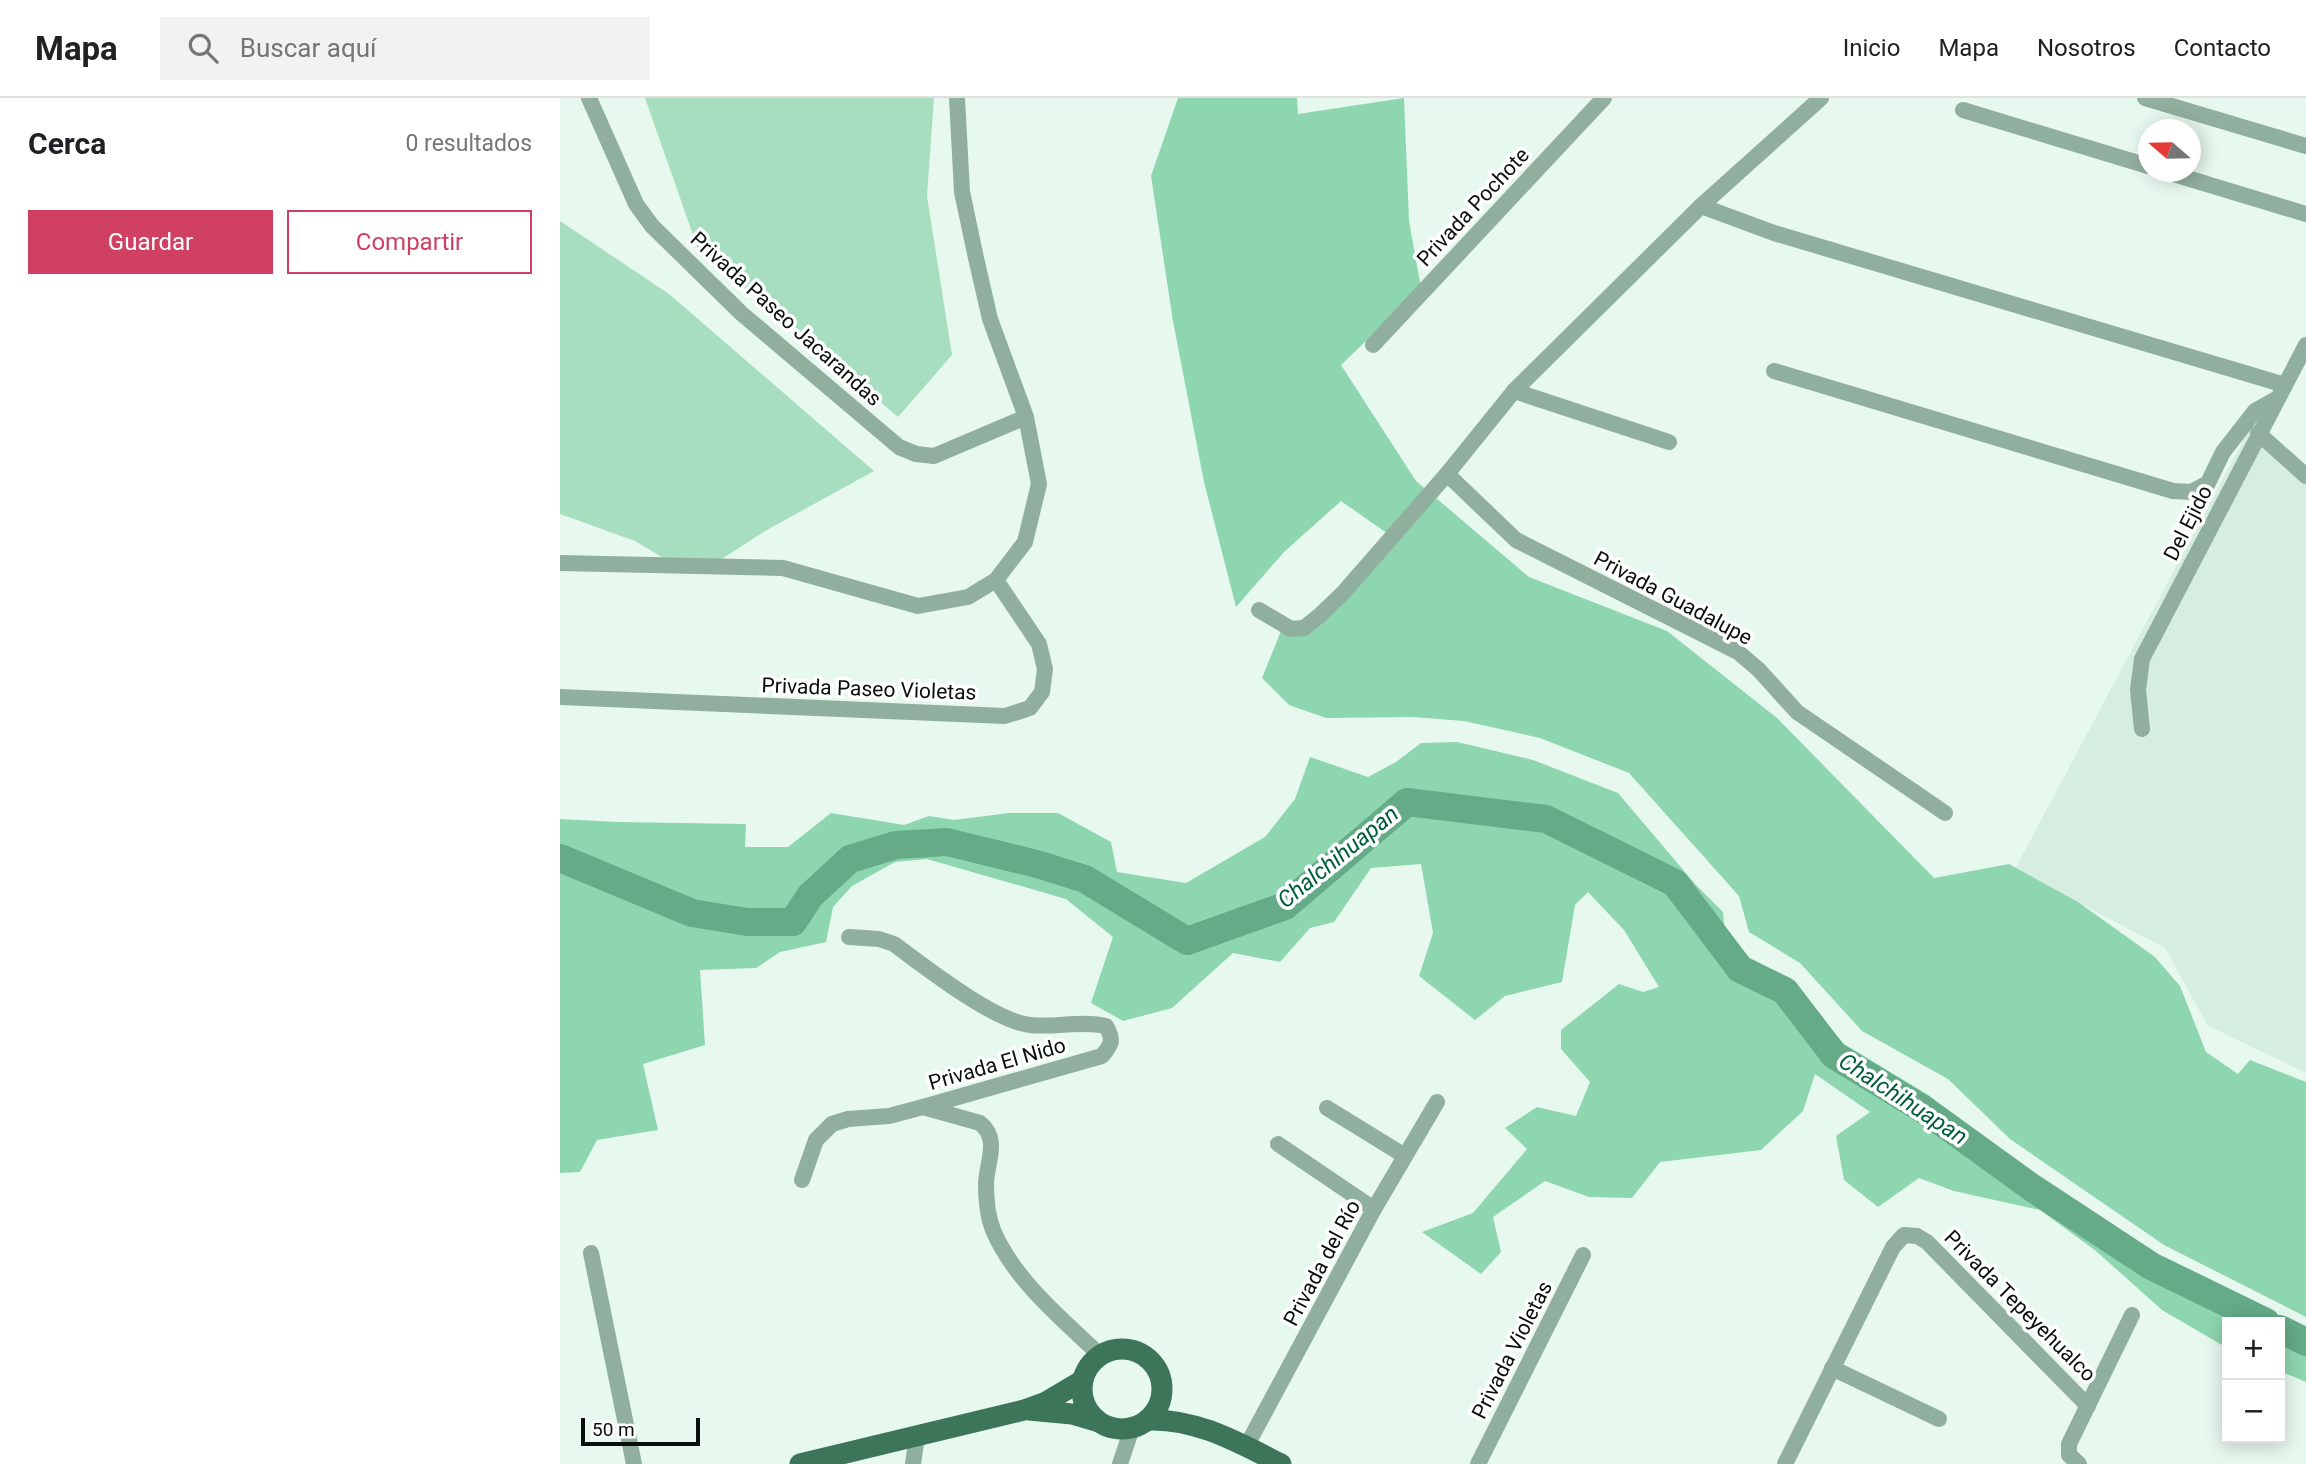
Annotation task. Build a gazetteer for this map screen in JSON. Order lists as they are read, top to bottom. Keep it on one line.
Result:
{"streets":{"street":["Privada Pochote","Privada Paseo Jacarandas","Del Ejido","Privada Guadalupe","Privada Paseo Violetas","Privada El Nido","Privada del Río","Privada Tepeyehualco","Privada Violetas"]},"water":["Chalchihuapan"],"scale_bar":"50 m","north":"left","page":{"header":"Mapa","search":"Buscar aquí","nav":["Inicio","Mapa","Nosotros","Contacto"],"heading":["Cerca","0 resultados"],"buttons":["Guardar","Compartir"],"map_buttons":["+","−"],"scale":"50 m"}}
